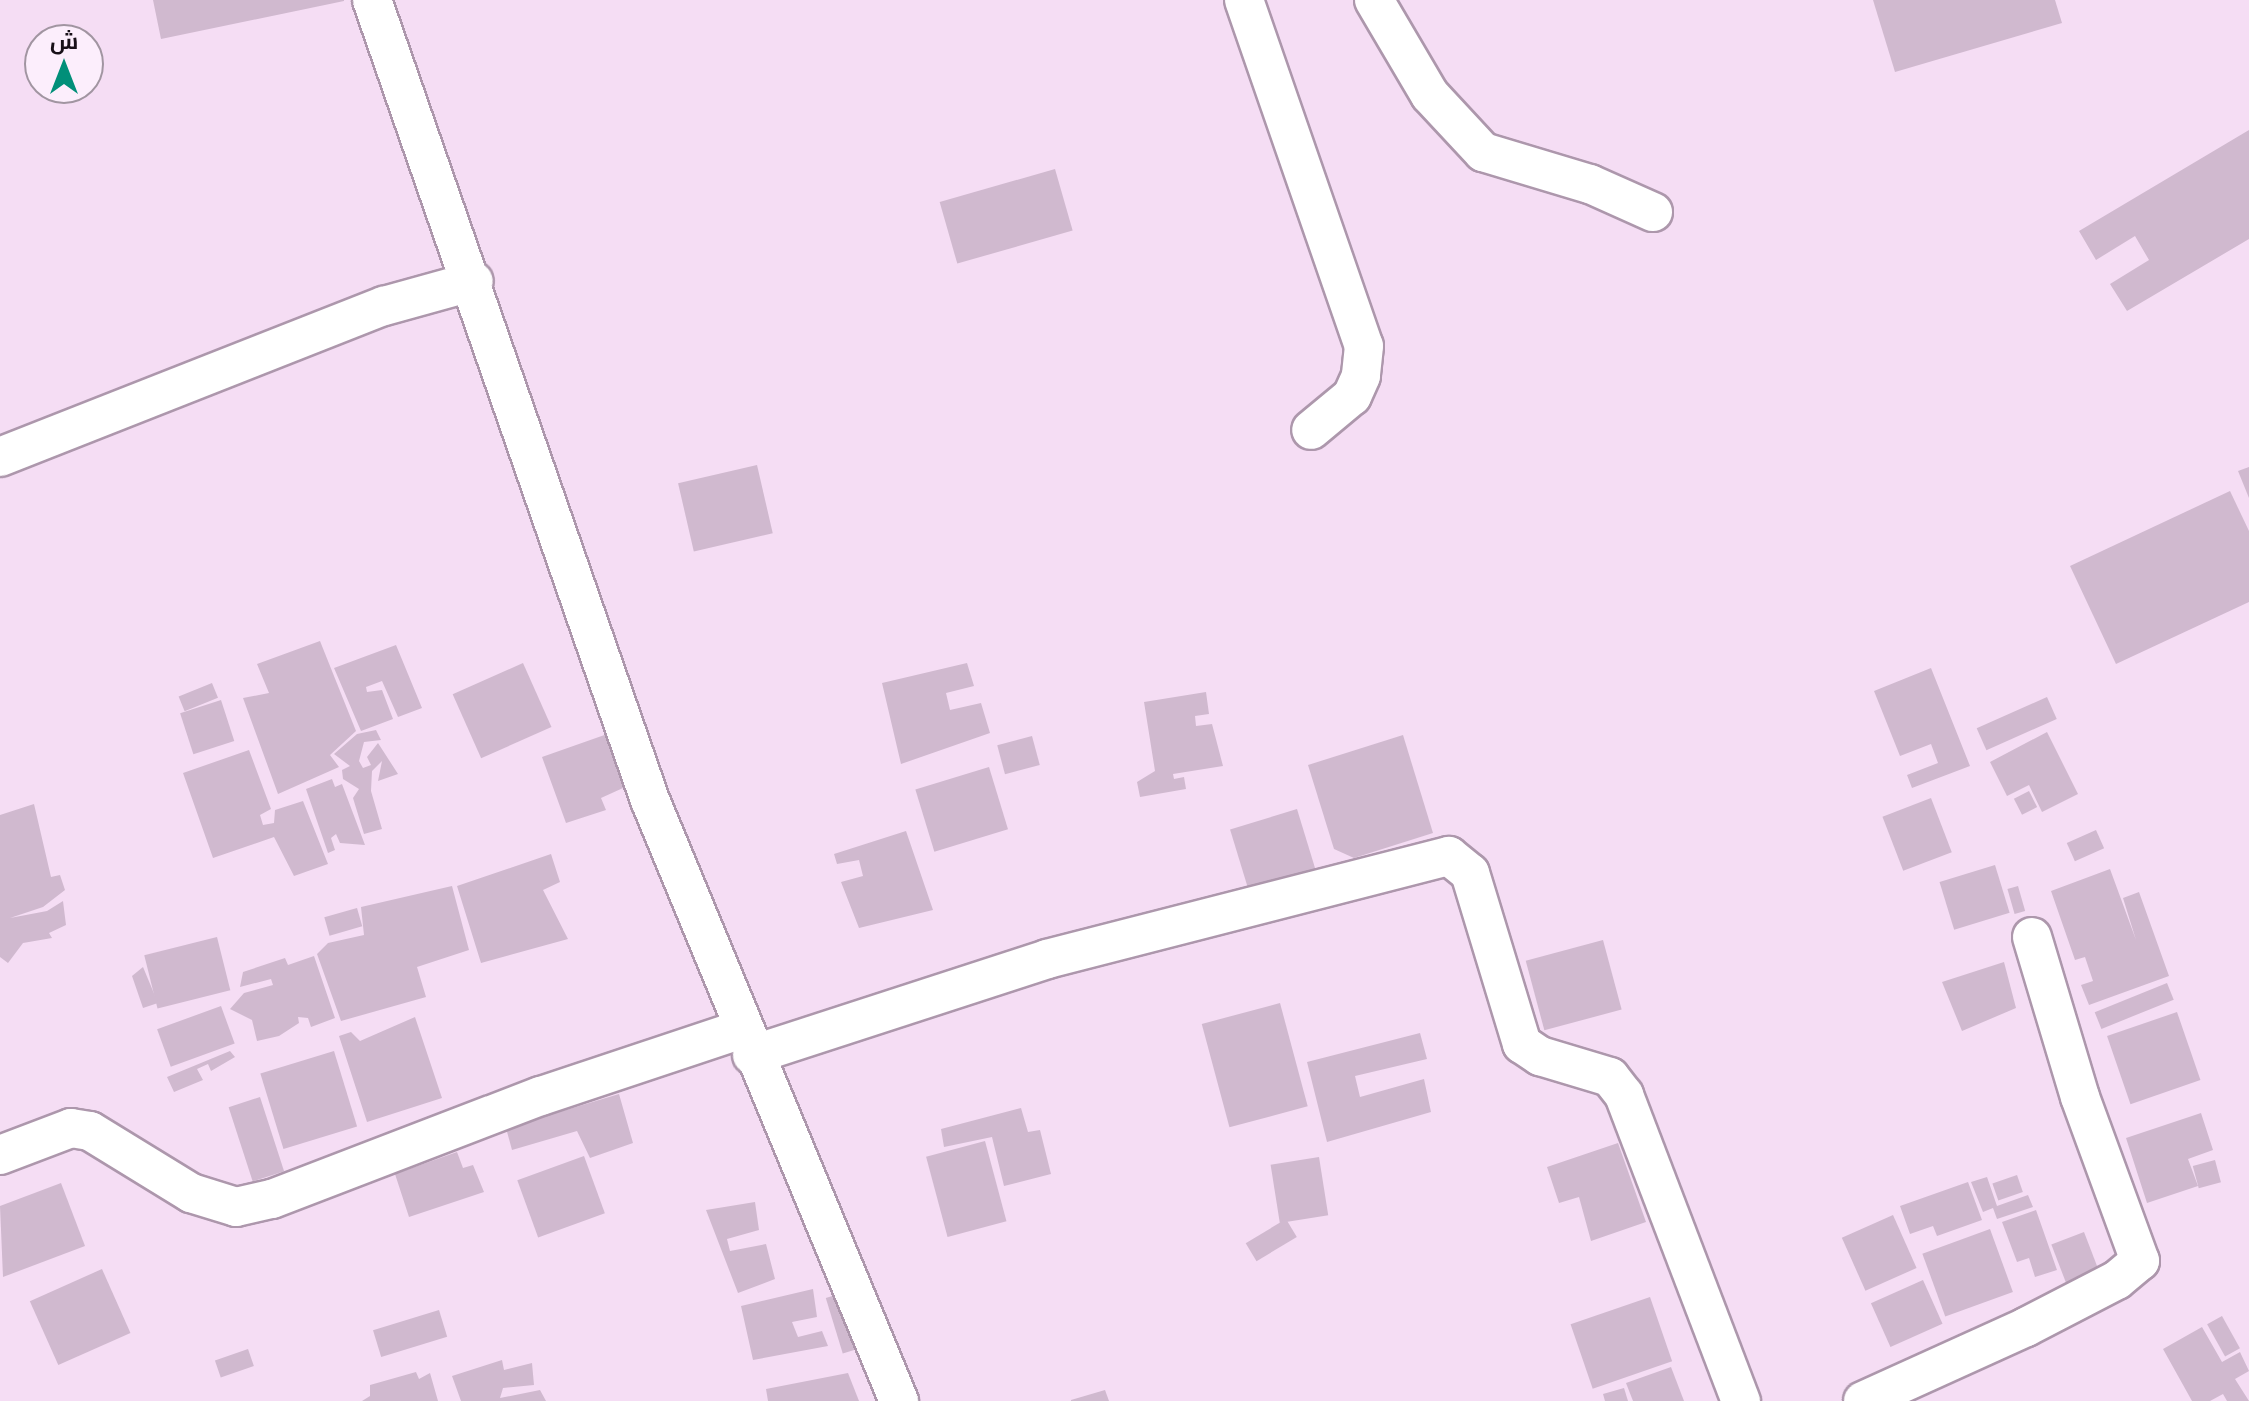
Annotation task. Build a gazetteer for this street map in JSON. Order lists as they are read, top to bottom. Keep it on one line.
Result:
{"north":"top"}
